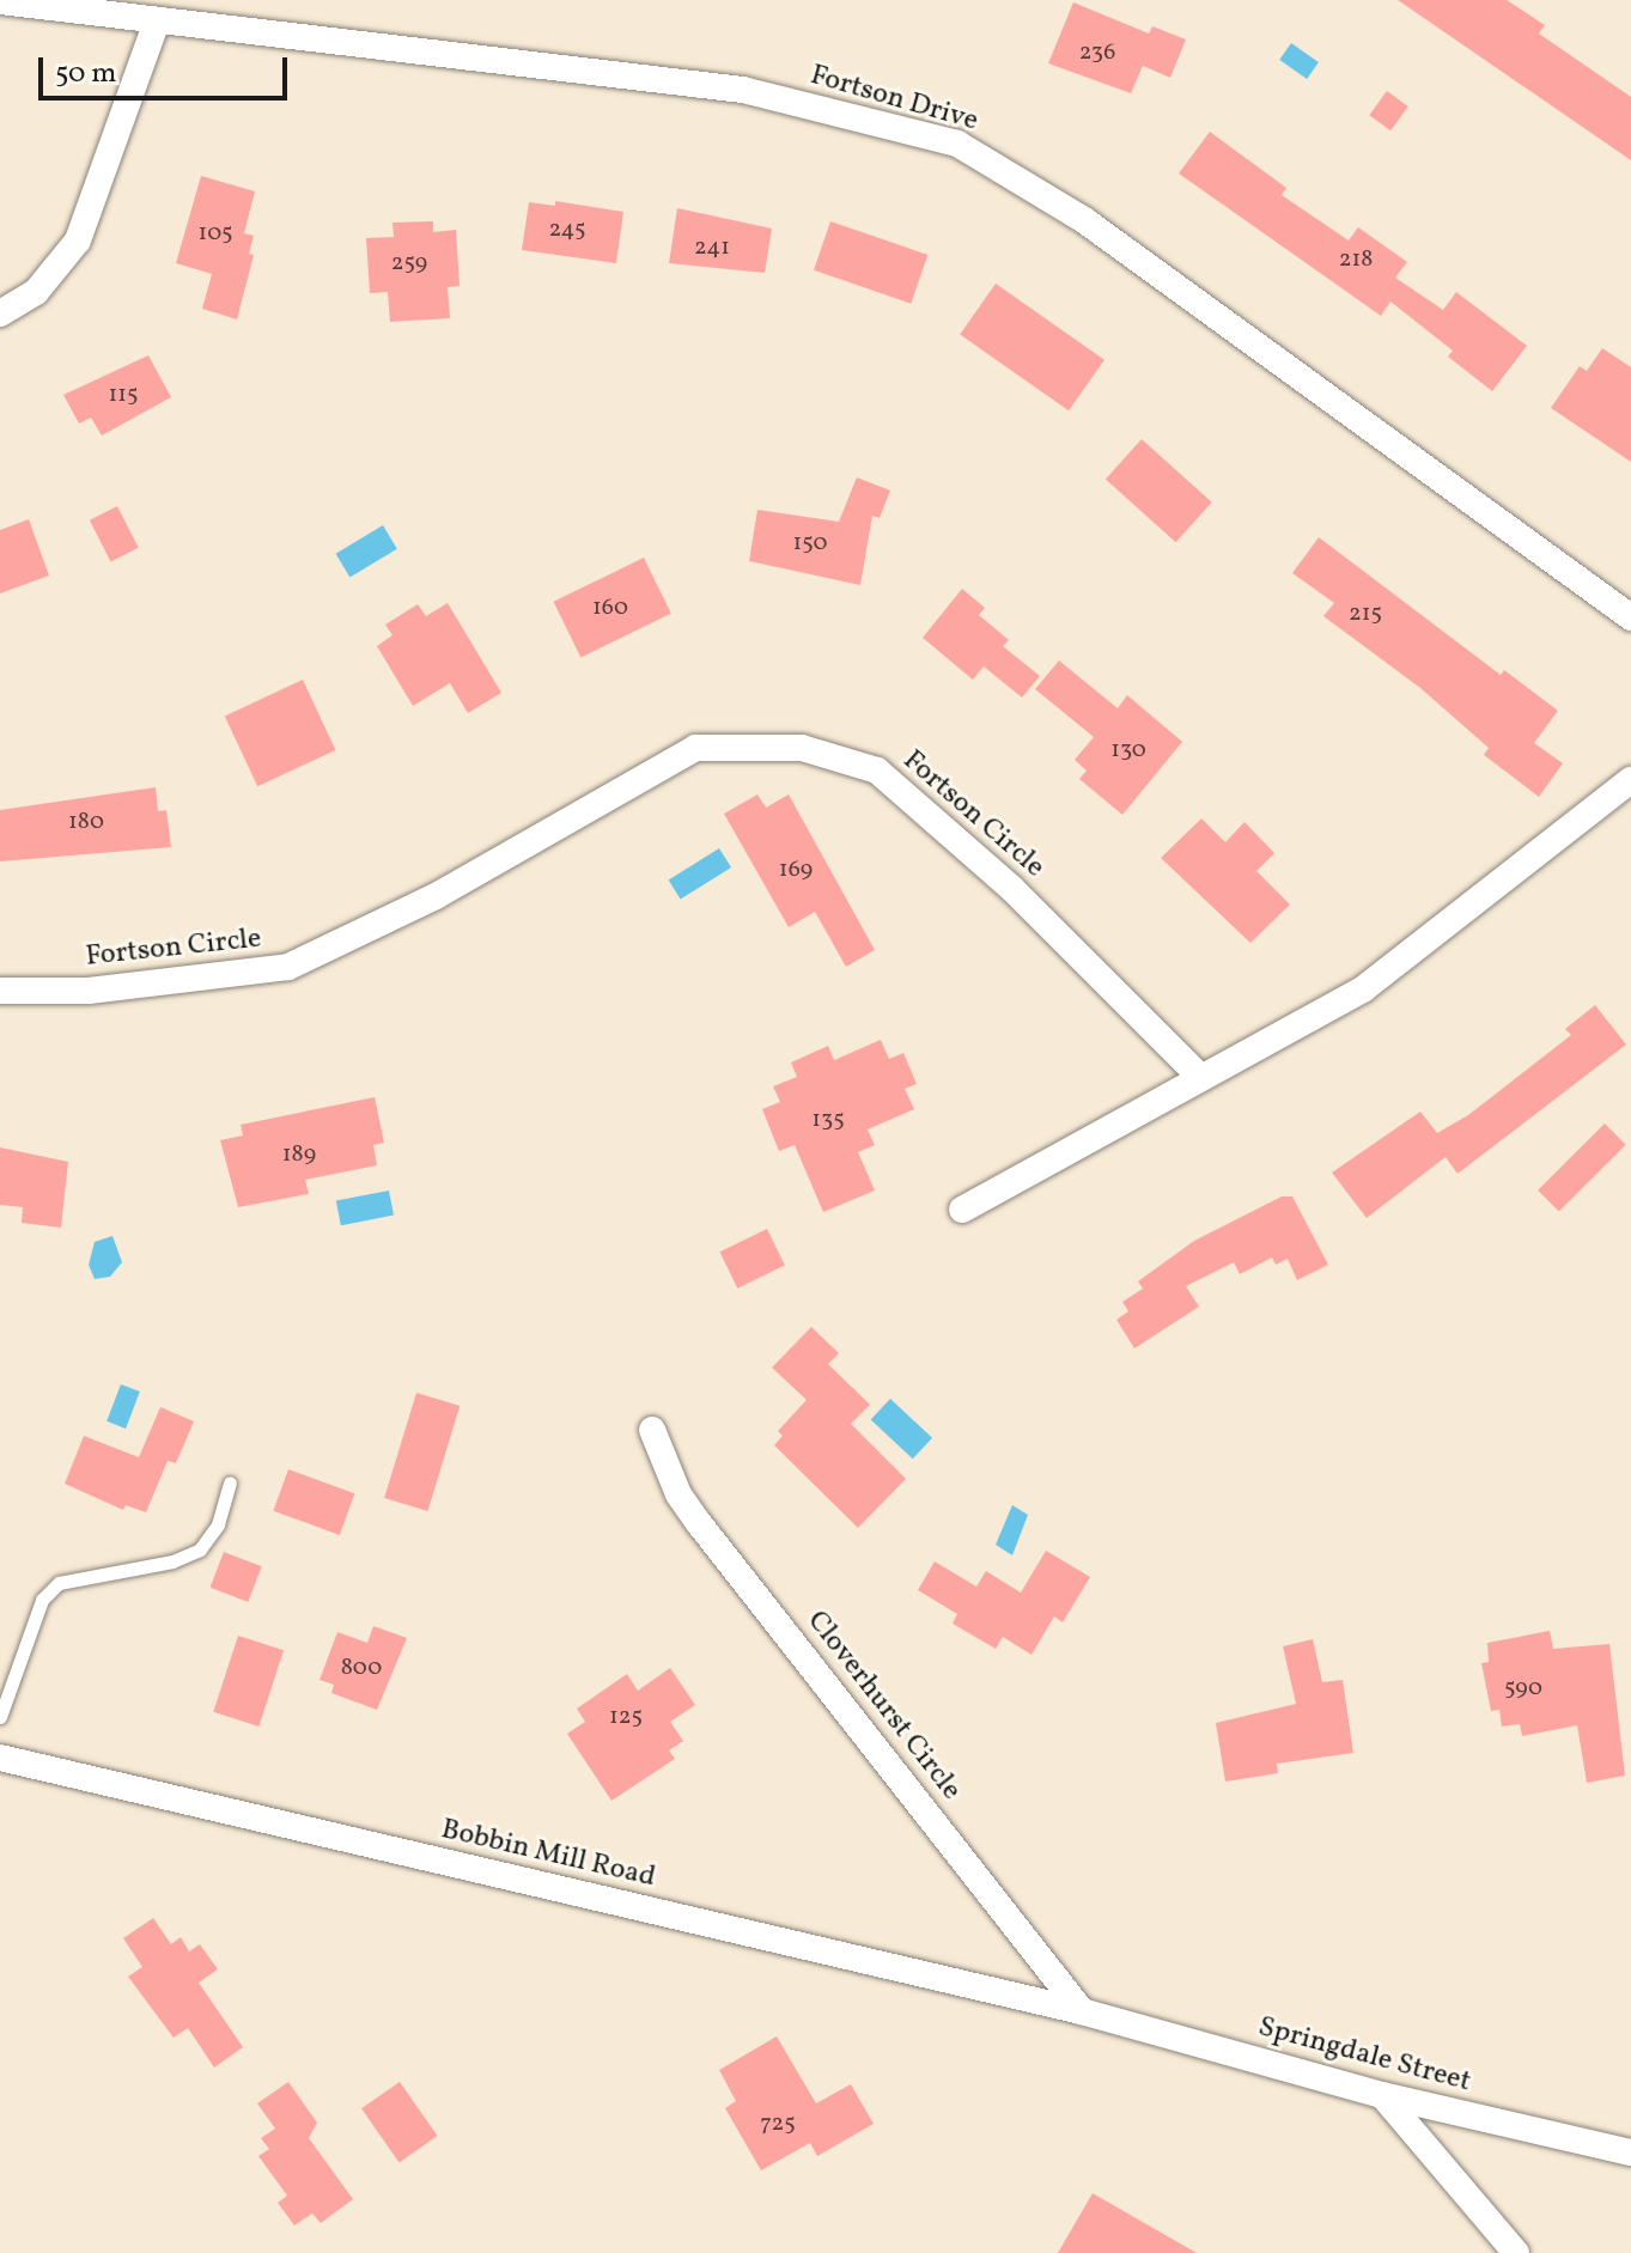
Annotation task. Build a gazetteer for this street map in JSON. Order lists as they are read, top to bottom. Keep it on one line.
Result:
{"streets":{"street":["Fortson Drive","Fortson Circle","Cloverhurst Circle","Bobbin Mill Road","Springdale Street"]},"crossings":[["Cloverhurst Circle","Bobbin Mill Road"],["Cloverhurst Circle","Springdale Street"],["Bobbin Mill Road","Springdale Street"]],"house_numbers":["236","245","105","241","218","259","115","150","160","215","130","180","169","135","189","800","590","125","725"],"scale_bar":"50 m"}
